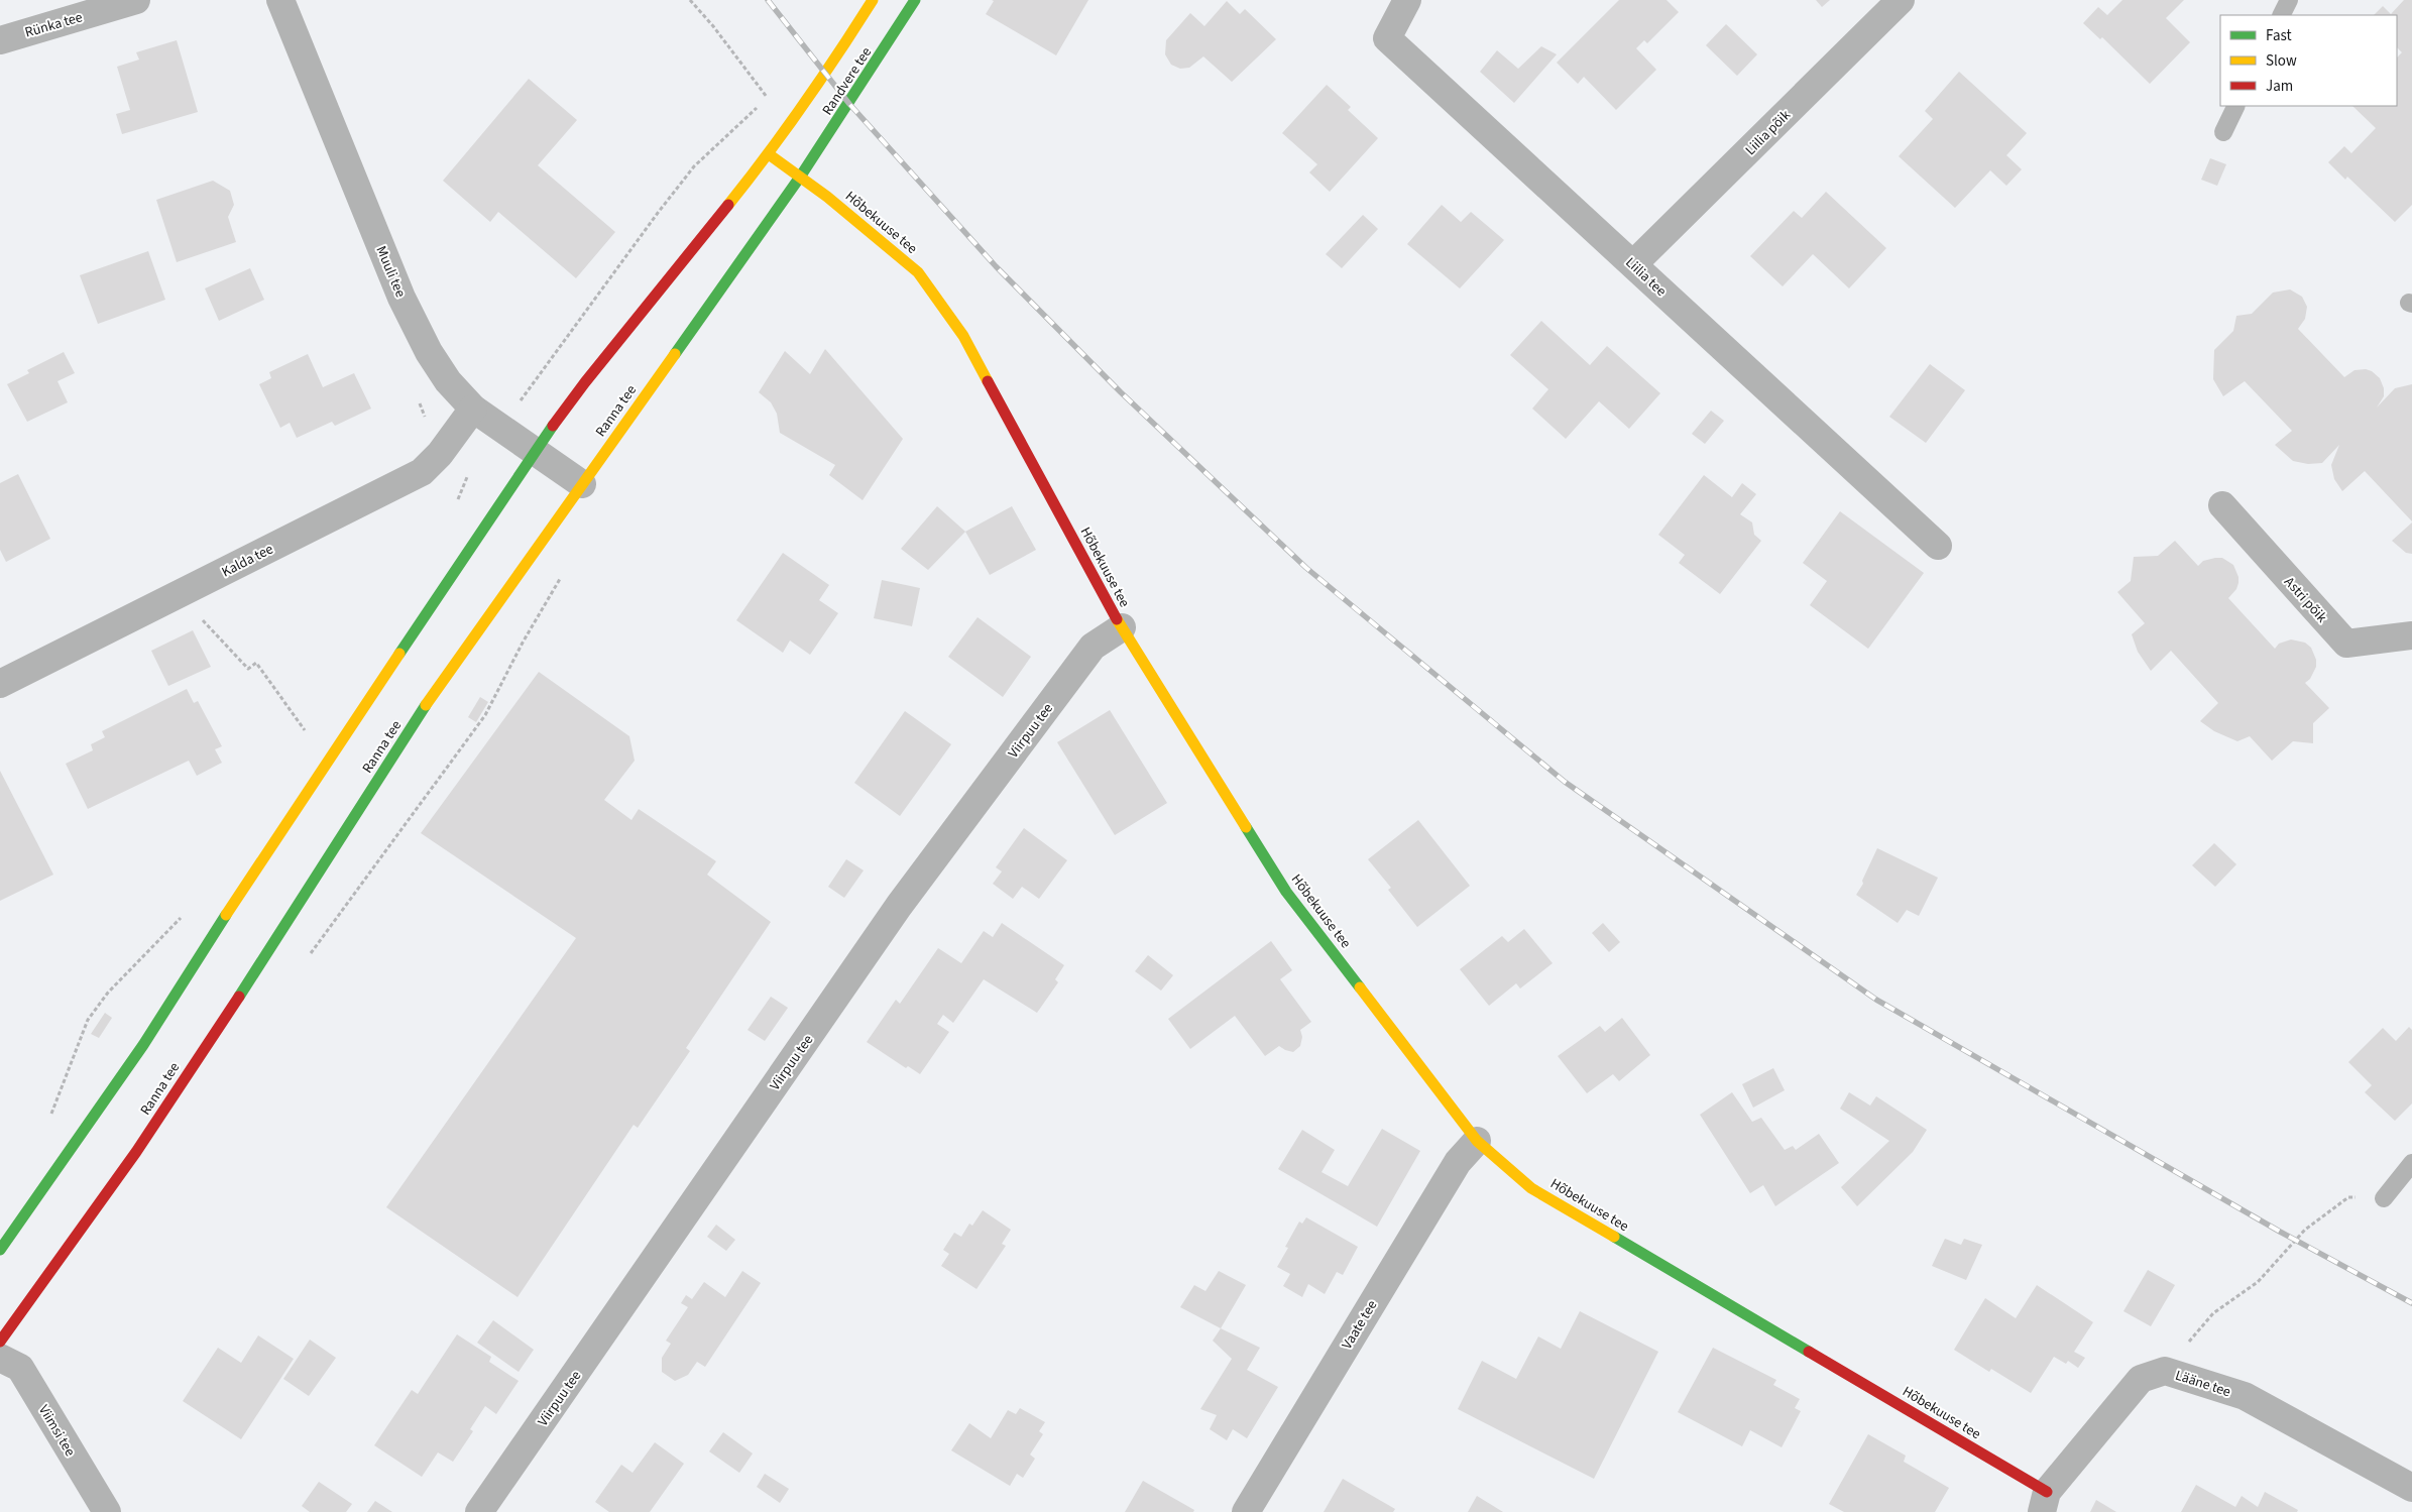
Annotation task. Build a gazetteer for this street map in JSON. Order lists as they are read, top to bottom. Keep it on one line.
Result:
{"streets":{"main road":["Randvere tee","Hõbekuuse tee","Ranna tee"],"street":["Rünka tee","Liilia põik","Muuli tee","Liilia tee","Kalda tee","Astri põik","Viirpuu tee","Vaate tee","Lääne tee","Viimsi tee"]},"crossings":[["Randvere tee","Hõbekuuse tee"],["Randvere tee","Ranna tee"],["Liilia põik","Liilia tee"],["Hõbekuuse tee","Ranna tee"],["Hõbekuuse tee","Viirpuu tee"],["Hõbekuuse tee","Vaate tee"],["Hõbekuuse tee","Lääne tee"],["Muuli tee","Ranna tee"],["Muuli tee","Kalda tee"]],"legend":["Fast","Slow","Jam"]}
